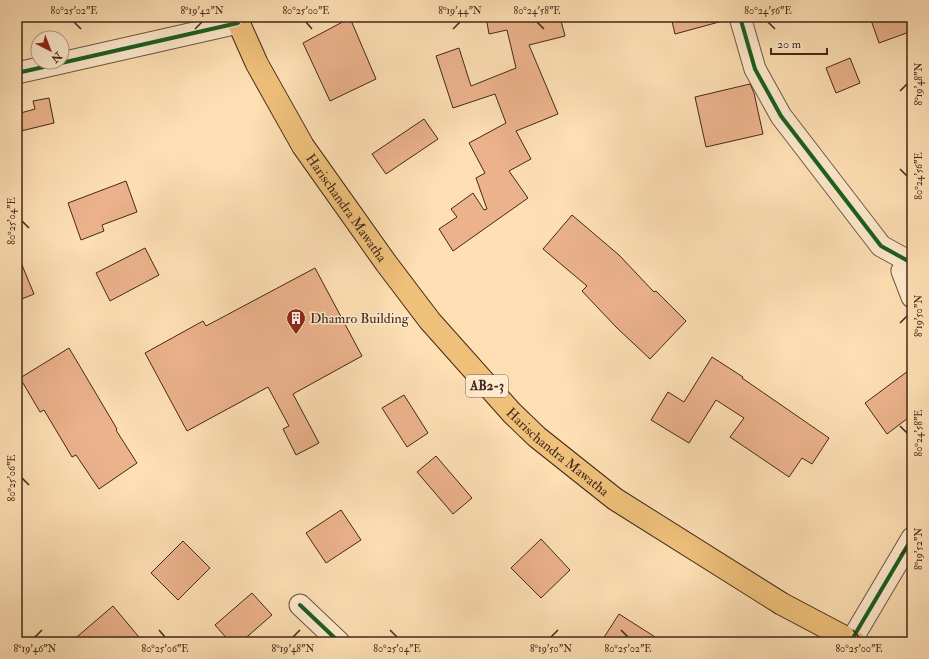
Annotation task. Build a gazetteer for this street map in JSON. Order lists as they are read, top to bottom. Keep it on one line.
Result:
{"streets":{"main road":["Harischandra Mawatha","AB2-3"]},"places":{"building":["Dhamro Building"]},"scale_bar":"20 m","north":"bottom right","coordinates":["80°25'02\"E","8°19'42\"N","80°25'00\"E","8°19'44\"N","80°24'58\"E","80°24'56\"E","8°19'48\"N","80°25'04\"E","8°19'50\"N","80°25'06\"E","8°19'52\"N","8°19'46\"N"]}
